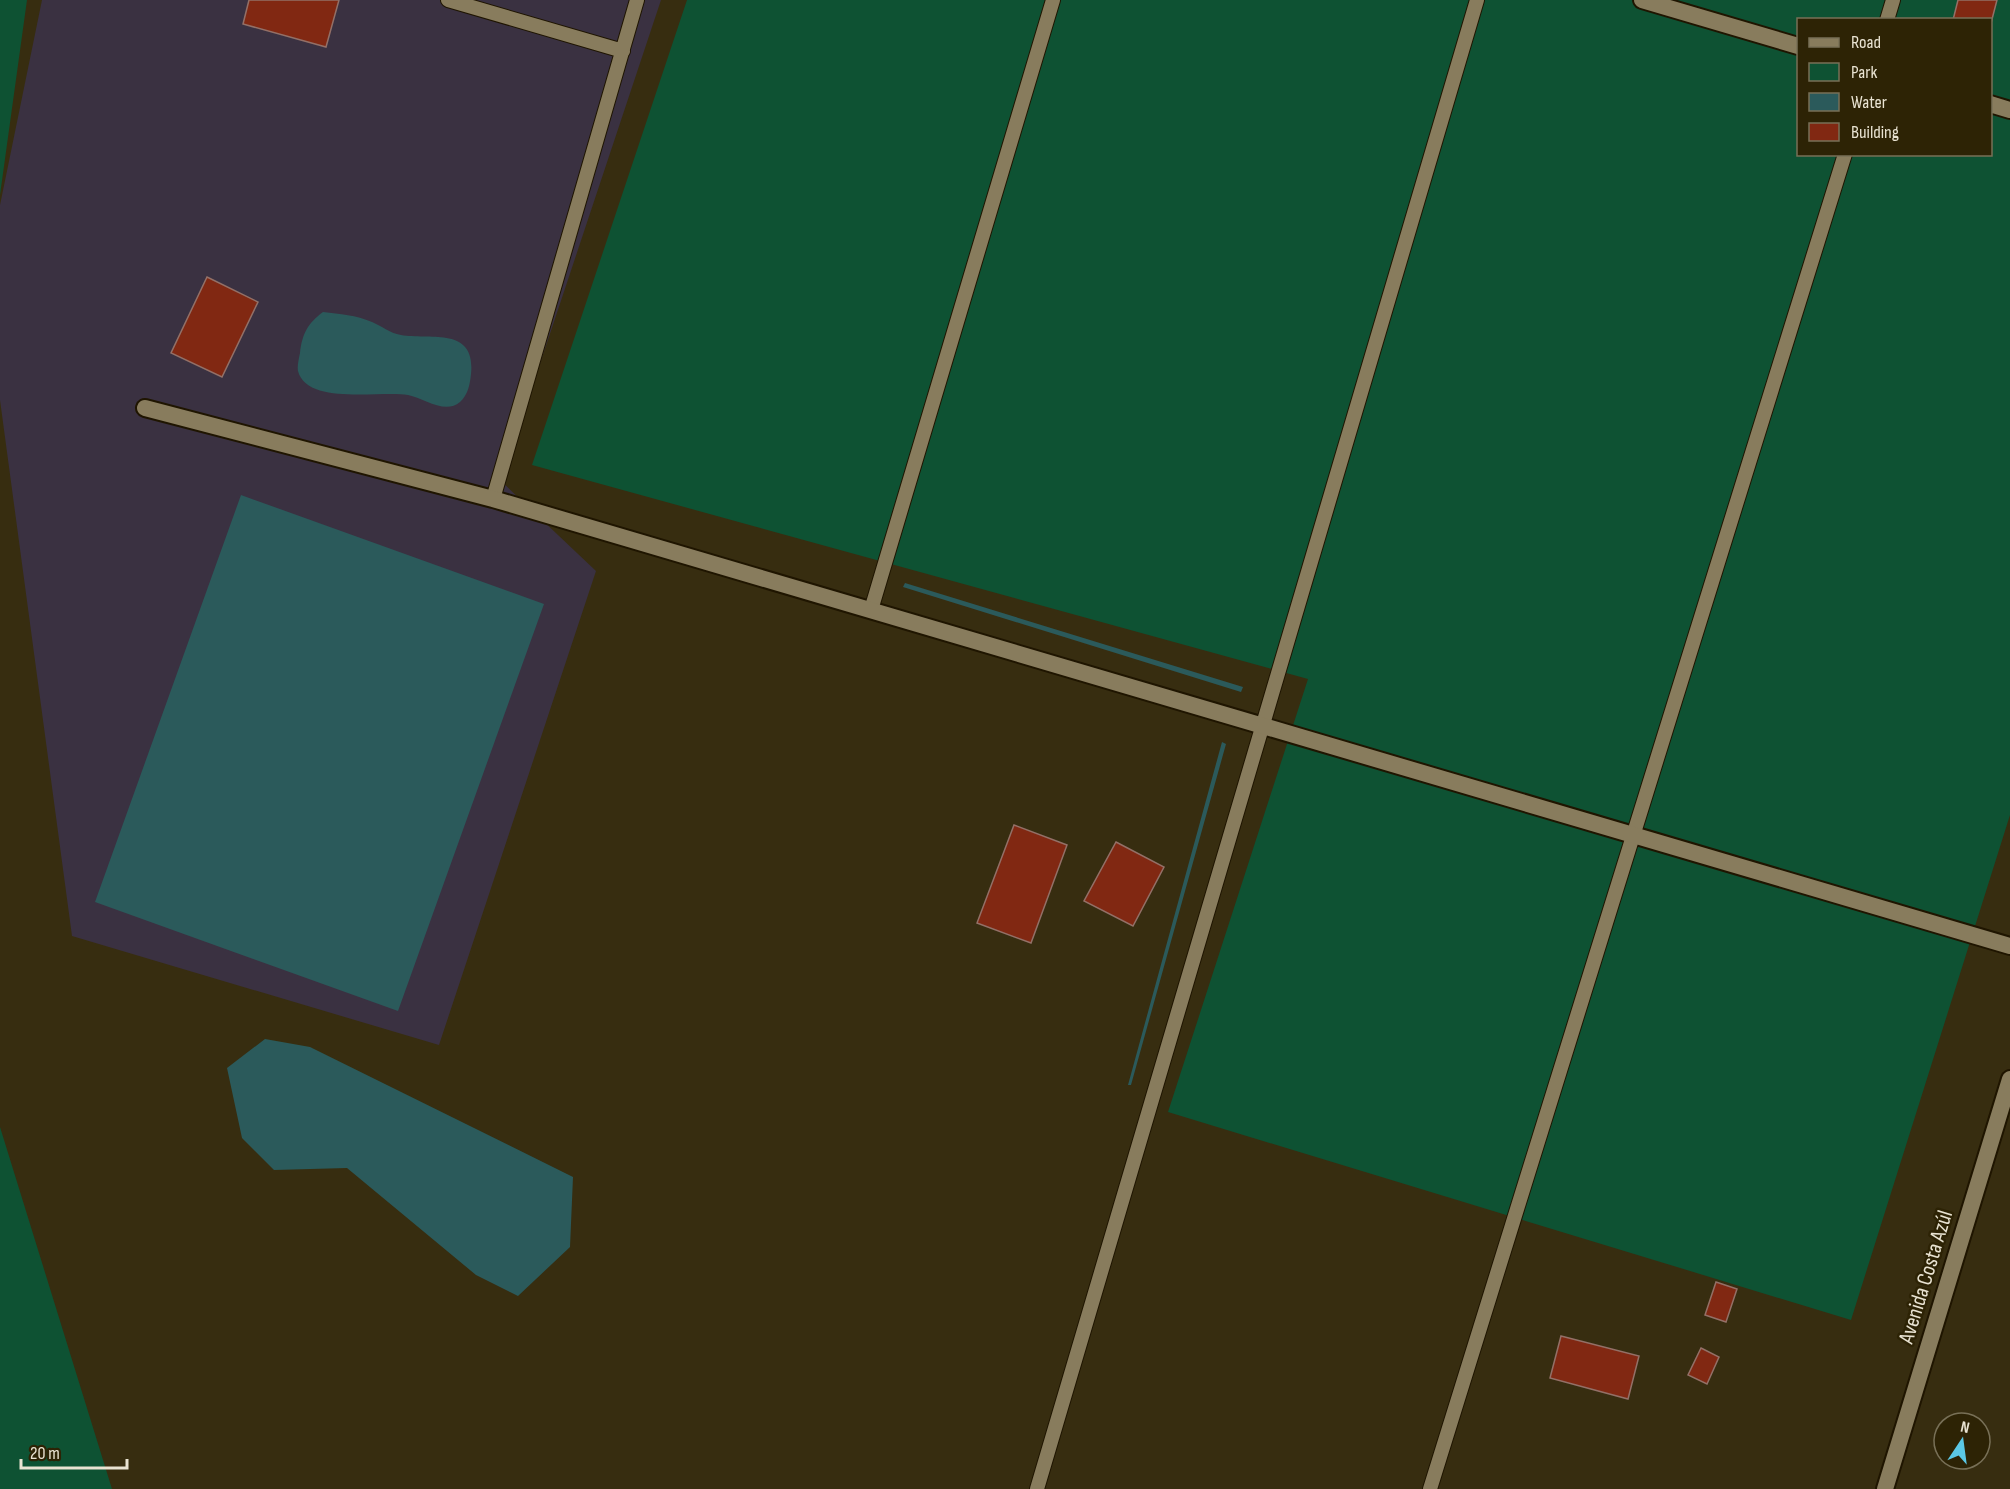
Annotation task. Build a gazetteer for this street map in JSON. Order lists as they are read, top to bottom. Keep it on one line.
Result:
{"streets":{"street":["Avenida Costa Azúl"]},"legend":["Road","Park","Water","Building"],"scale_bar":"20 m","north":"top"}
